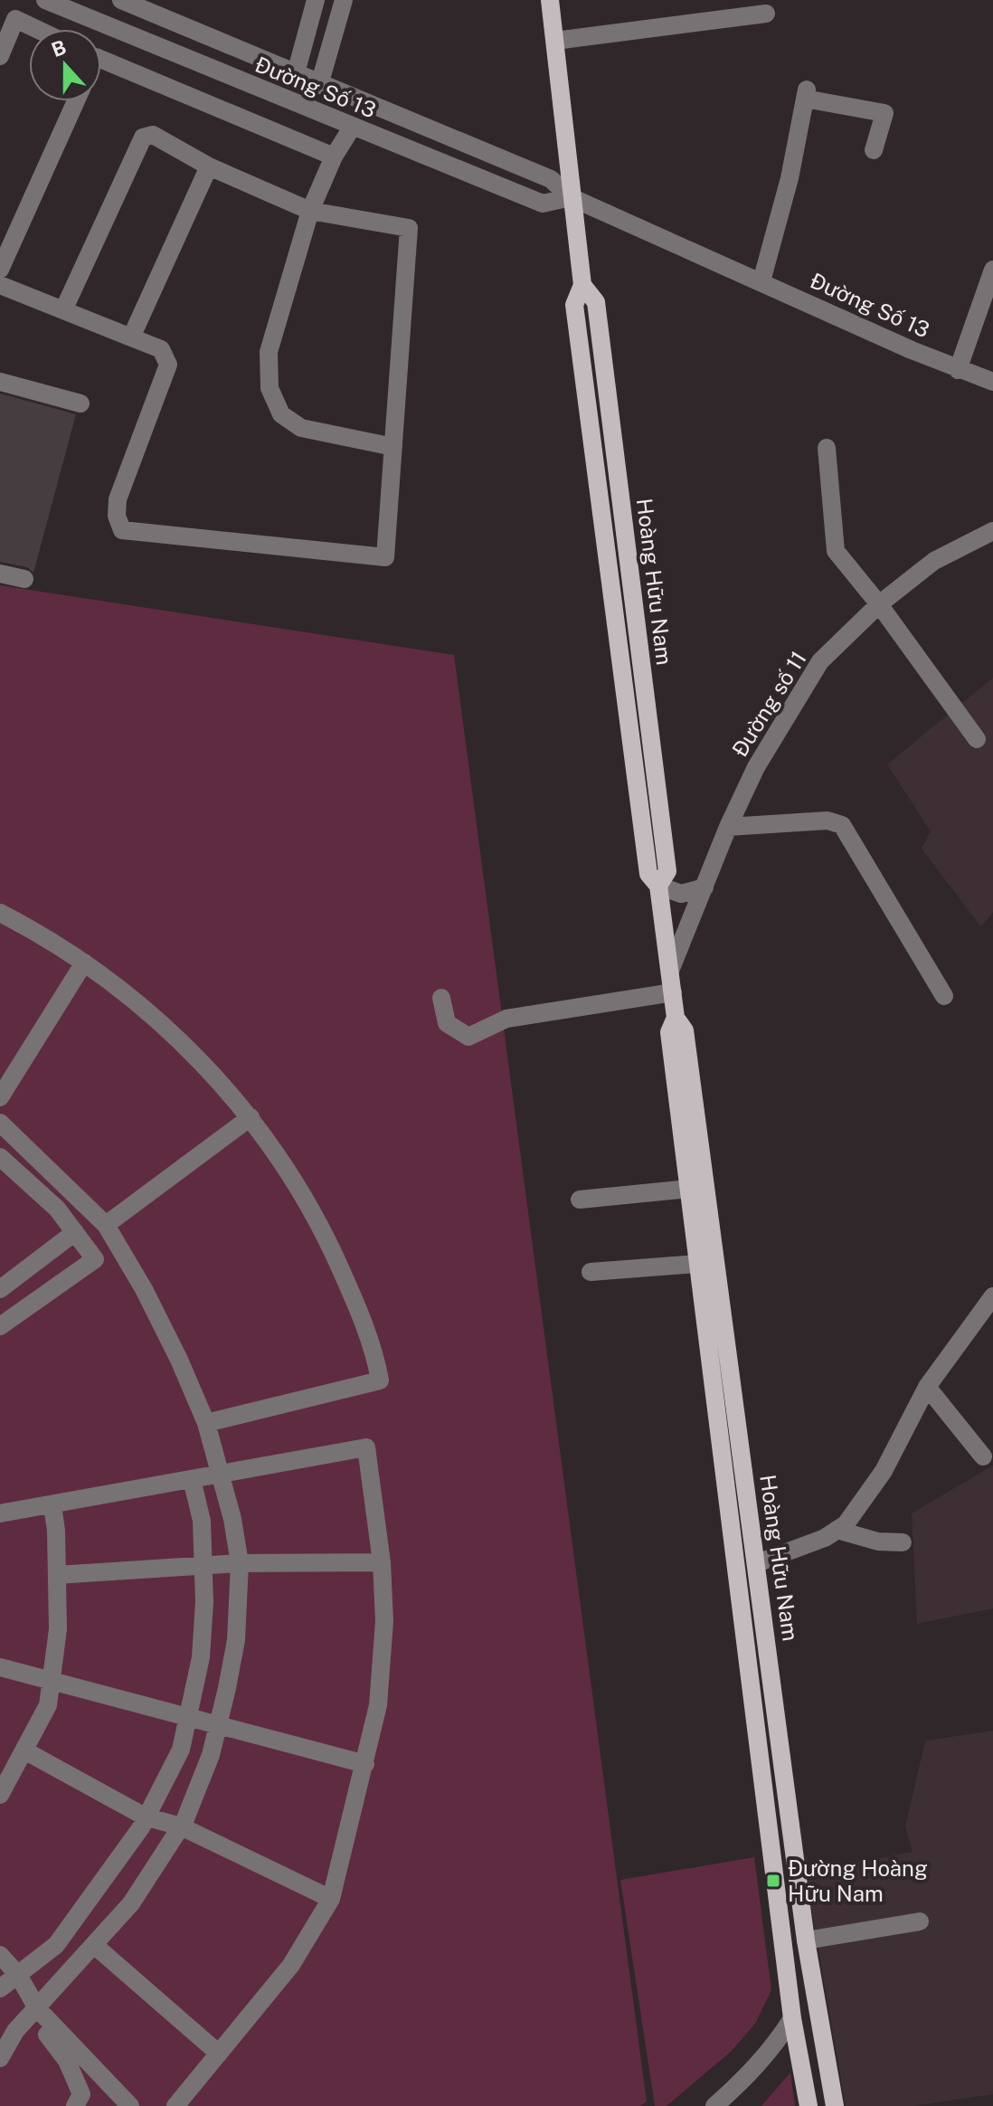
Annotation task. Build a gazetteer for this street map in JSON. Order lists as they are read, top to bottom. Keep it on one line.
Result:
{"streets":{"main road":["Hoàng Hữu Nam"],"street":["Đường Số 13","Đường số 11"]},"crossings":[["Đường Số 13","Hoàng Hữu Nam"],["Hoàng Hữu Nam","Đường số 11"]],"places":{"transit":["Đường Hoàng Hữu Nam"]},"north":"top"}
